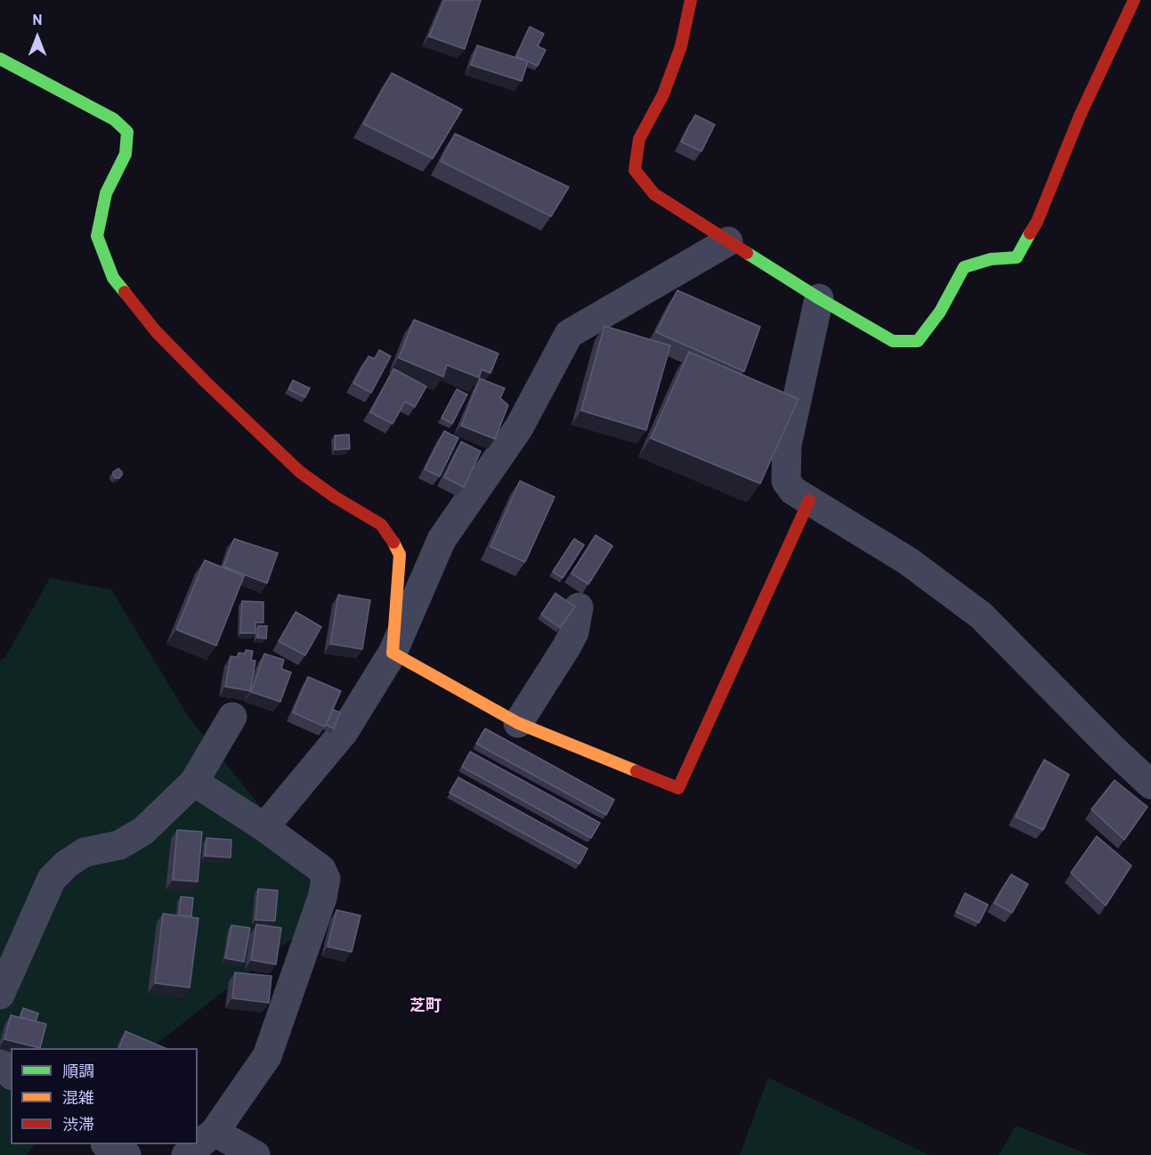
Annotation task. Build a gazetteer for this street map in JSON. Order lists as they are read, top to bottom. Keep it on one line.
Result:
{"districts":["芝町"],"legend":["順調","混雑","渋滞"],"north":"top"}
